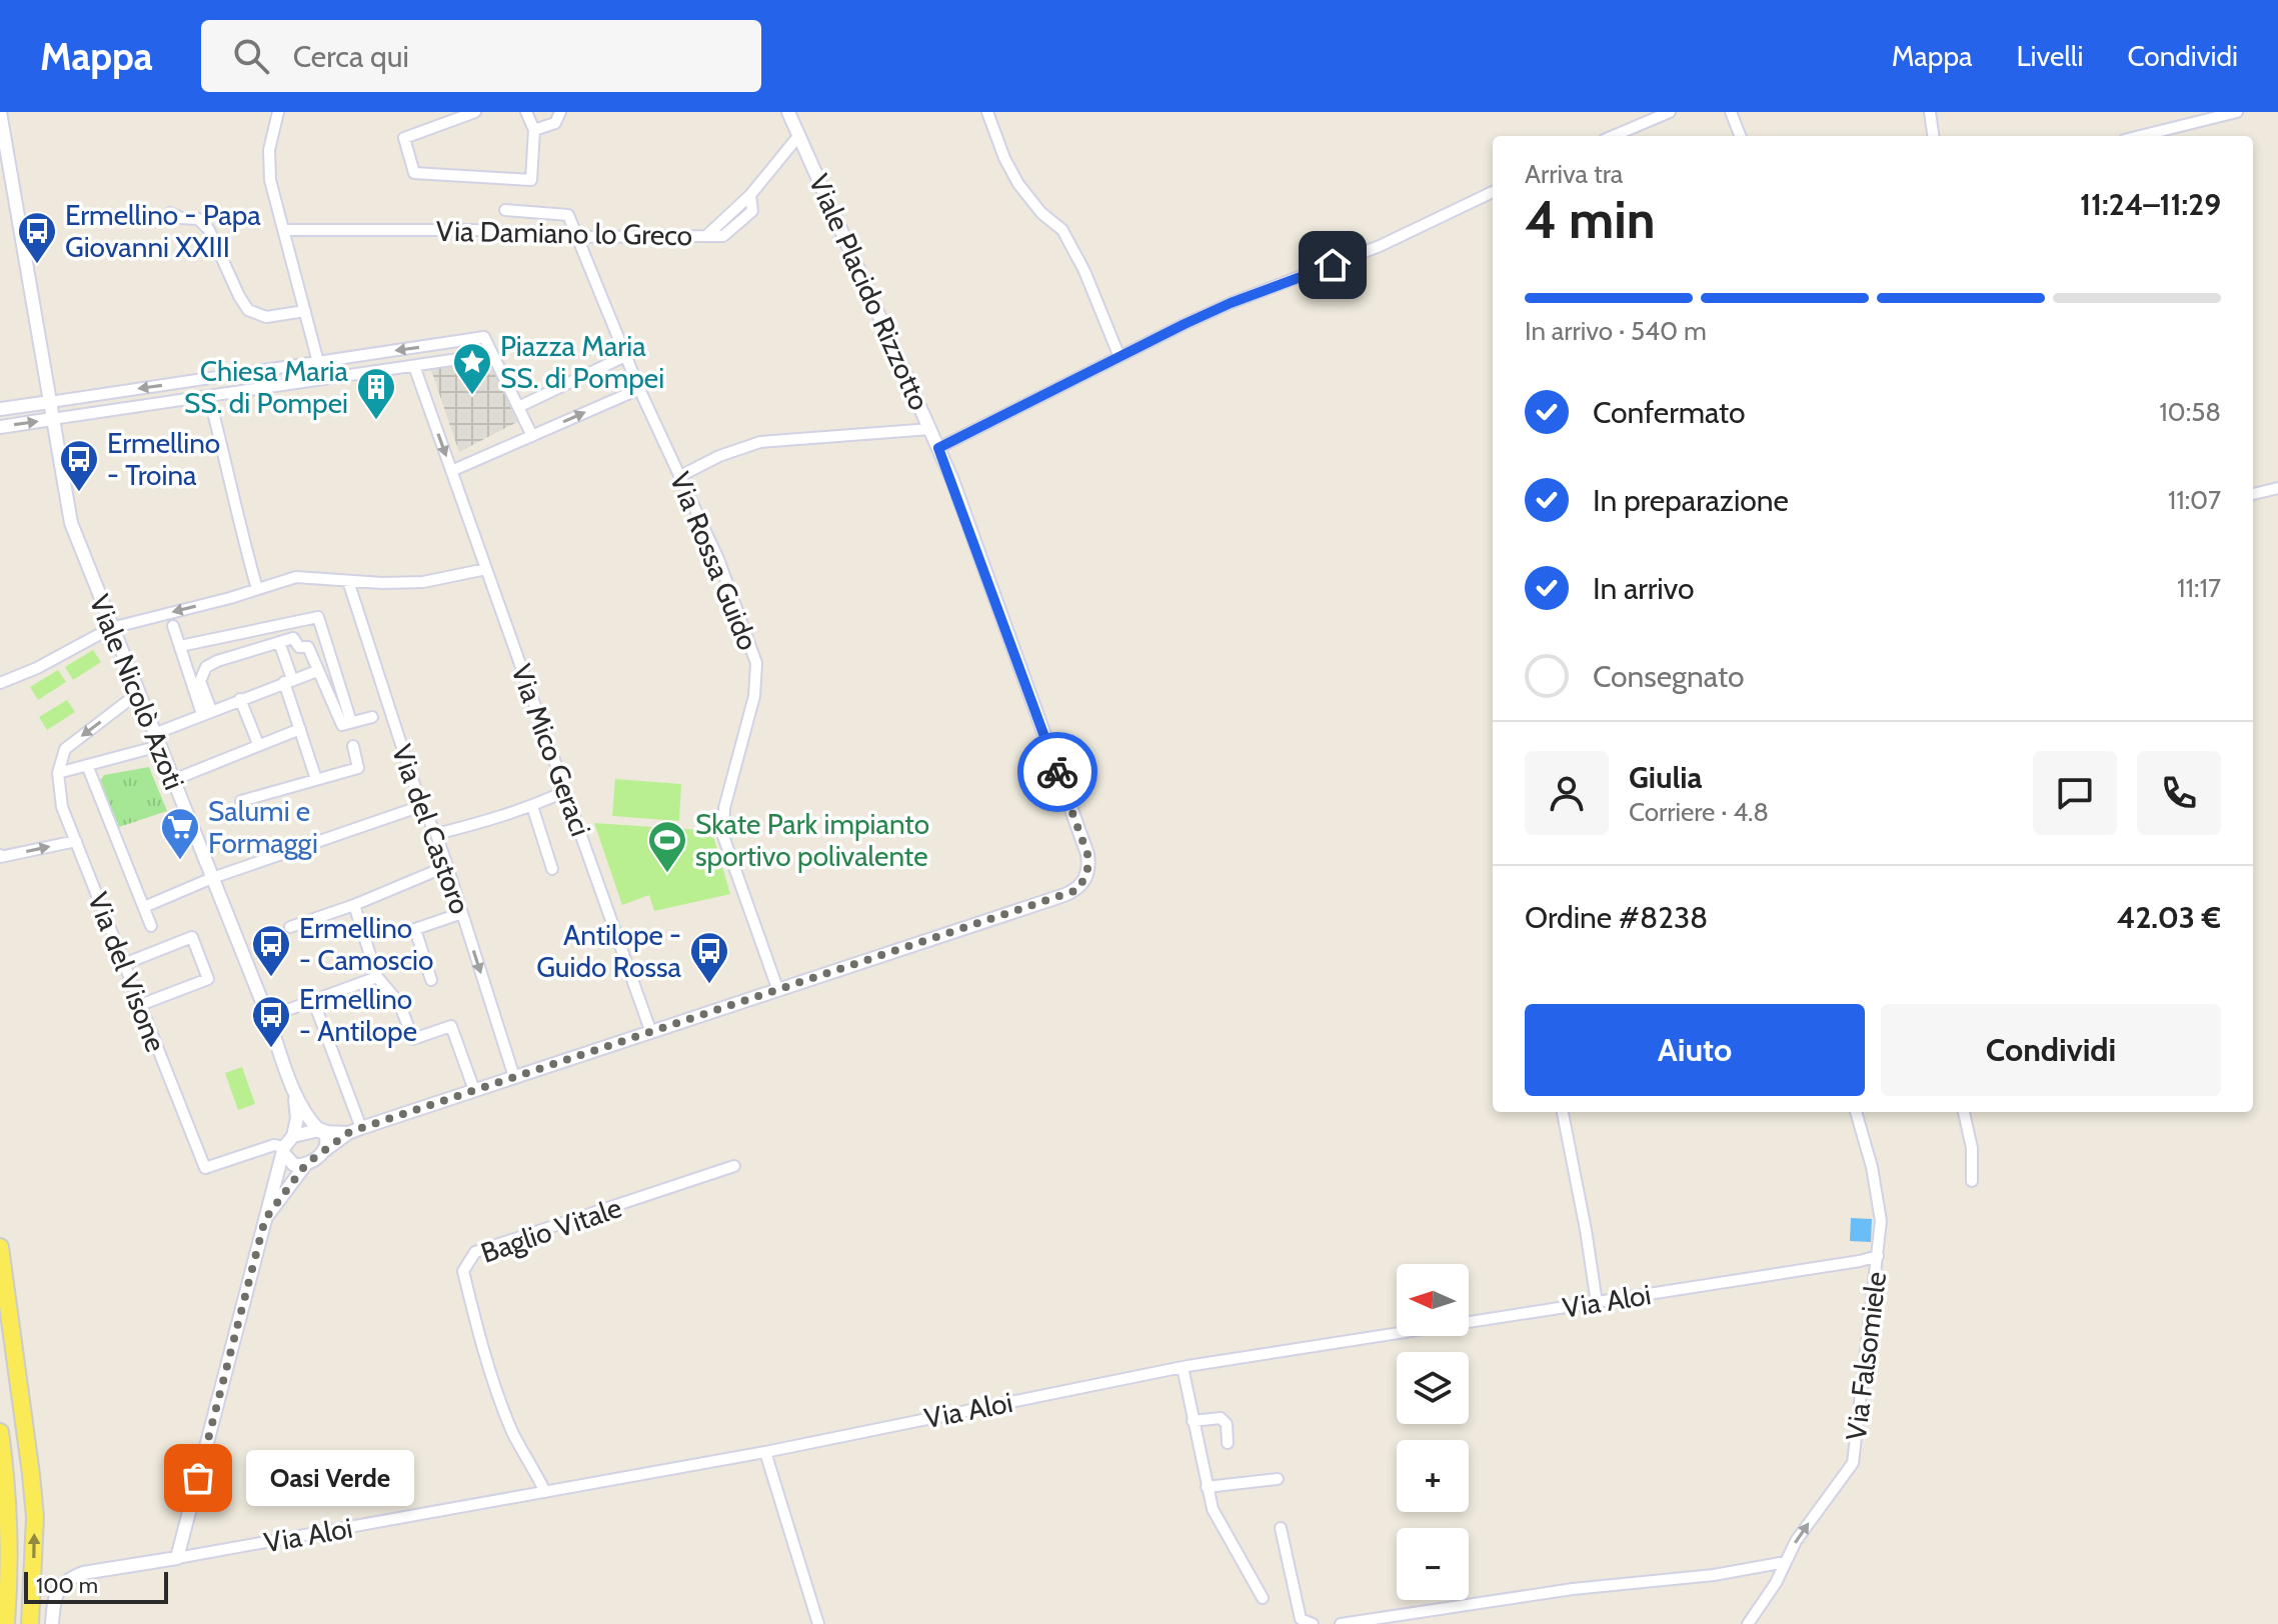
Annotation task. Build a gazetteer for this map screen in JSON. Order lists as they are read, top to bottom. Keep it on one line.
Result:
{"streets":{"street":["Via Damiano lo Greco","Viale Placido Rizzotto","Via Rossa Guido","Viale Nicolò Azoti","Via Mico Geraci","Via del Castoro","Via del Visone","Baglio Vitale","Via Aloi","Via Falsomiele"]},"crossings":[["Via Damiano lo Greco","Viale Placido Rizzotto"],["Via Damiano lo Greco","Via Rossa Guido"],["Viale Placido Rizzotto","Via Rossa Guido"],["Baglio Vitale","Via Aloi"],["Via Aloi","Via Falsomiele"]],"one_way":["Via Falsomiele"],"places":{"bus stop":["Ermellino - Papa Giovanni XXIII","Ermellino - Troina","Ermellino - Camoscio","Antilope - Guido Rossa","Ermellino - Antilope"],"place":["Piazza Maria SS. di Pompei"],"building":["Chiesa Maria SS. di Pompei"],"supermarket":["Salumi e Formaggi"],"sports":["Skate Park impianto sportivo polivalente"],"other":["Oasi Verde"]},"scale_bar":"100 m","north":"left","page":{"header":"Mappa","search":"Cerca qui","nav":["Mappa","Livelli","Condividi"],"heading":["4 min","Arriva tra","11:24–11:29"],"panel":["Giulia","Corriere · 4.8","Ordine #8238","42.03 €"],"bar":"In arrivo · 540 m","list":[["Confermato","10:58"],["In preparazione","11:07"],["In arrivo","11:17"],"Consegnato"],"buttons":["Aiuto","Condividi"],"map_buttons":["+","−"],"bubble":"Oasi Verde","scale":"100 m"}}
